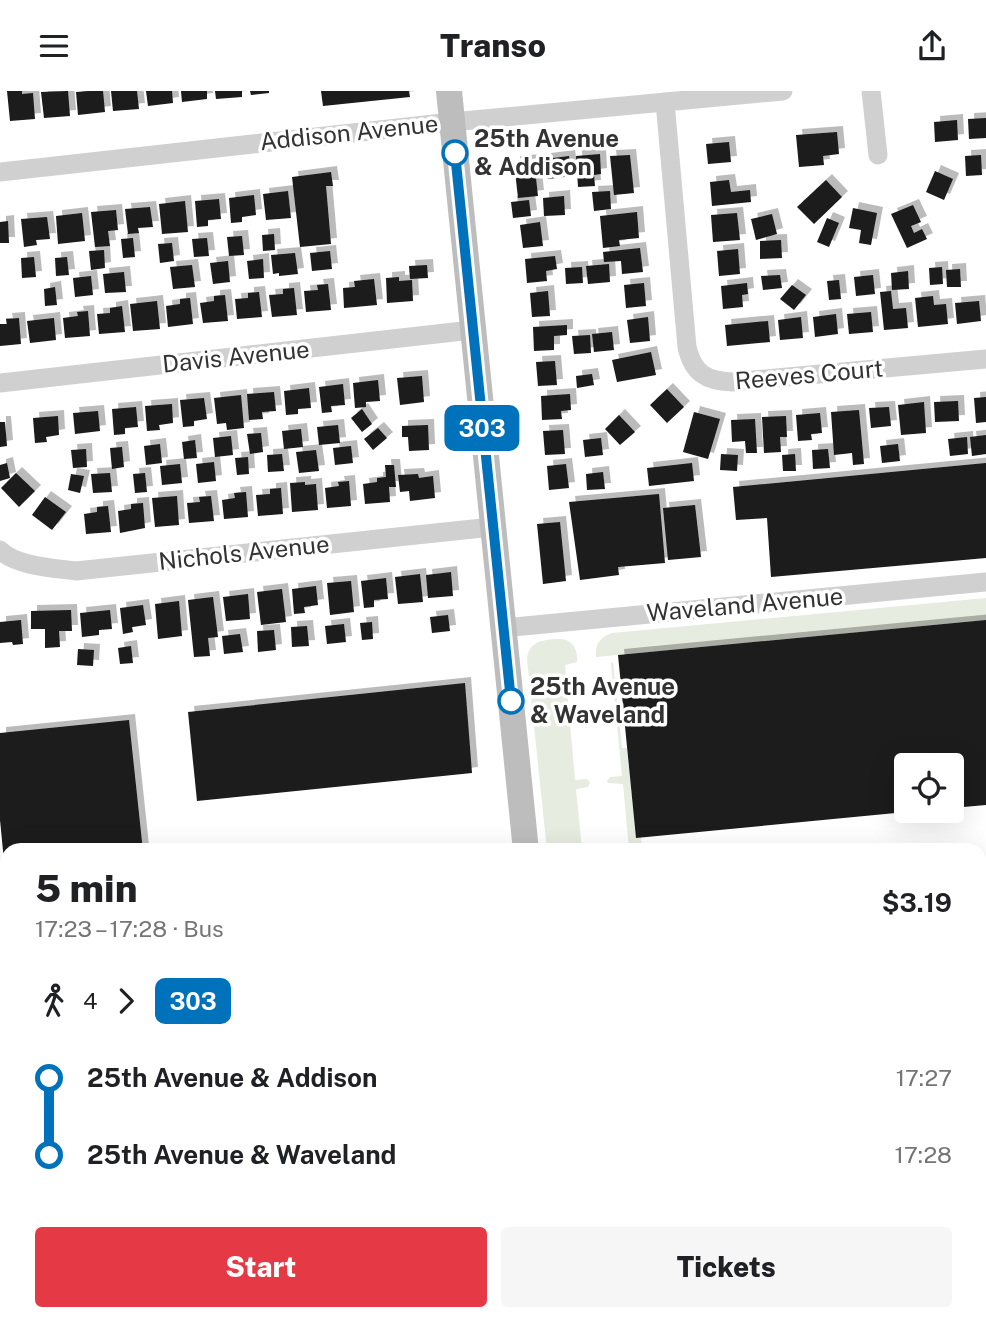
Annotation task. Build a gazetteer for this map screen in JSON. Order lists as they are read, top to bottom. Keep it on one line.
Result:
{"streets":{"street":["Addison Avenue","Davis Avenue","Reeves Court","Nichols Avenue","Waveland Avenue"]},"crossings":[["Addison Avenue","Reeves Court"]],"places":["25th Avenue & Addison","25th Avenue & Waveland"],"lines":["bus line 303"],"page":{"header":"Transo","on_map":"303","heading":["5 min","17:23 – 17:28 · Bus","$3.19"],"legs":["4","303"],"list":[{"name":"25th Avenue & Addison","value":"17:27"},{"name":"25th Avenue & Waveland","value":"17:28"}],"buttons":["Start","Tickets"]}}
